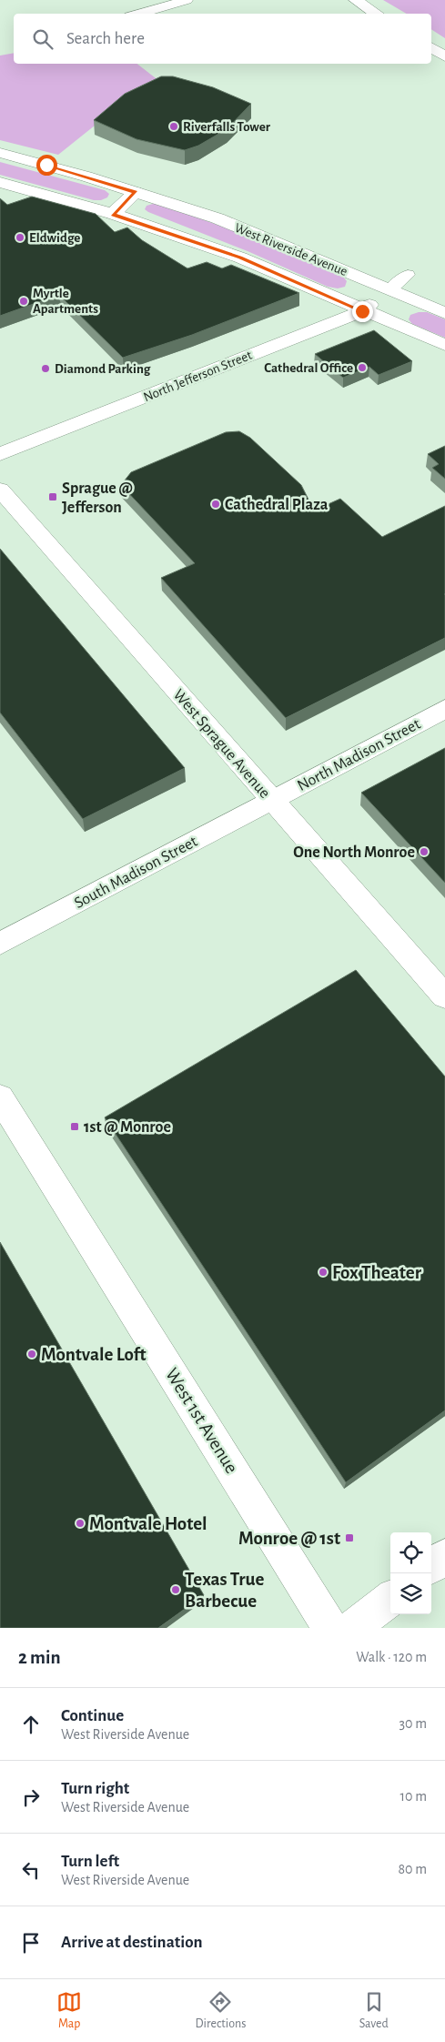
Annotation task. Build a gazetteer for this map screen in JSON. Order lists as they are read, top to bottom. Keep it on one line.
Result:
{"streets":{"street":["West Riverside Avenue","North Jefferson Street","West Sprague Avenue","North Madison Street","South Madison Street","West 1st Avenue"]},"crossings":[["West Riverside Avenue","North Jefferson Street"],["West Sprague Avenue","North Madison Street"],["West Sprague Avenue","South Madison Street"],["North Madison Street","South Madison Street"]],"places":{"other":["Riverfalls Tower","Eldwidge","Myrtle Apartments","Cathedral Office","Diamond Parking","Cathedral Plaza","One North Monroe","Fox Theater","Montvale Loft","Montvale Hotel","Texas True Barbecue"],"transit":["Sprague @ Jefferson","1st @ Monroe","Monroe @ 1st"]},"page":{"search":"Search here","heading":["2 min","Walk · 120 m"],"list":[["Continue","West Riverside Avenue","30 m"],["Turn right","West Riverside Avenue","10 m"],["Turn left","West Riverside Avenue","80 m"],"Arrive at destination"],"nav":["Map","Directions","Saved"]}}
